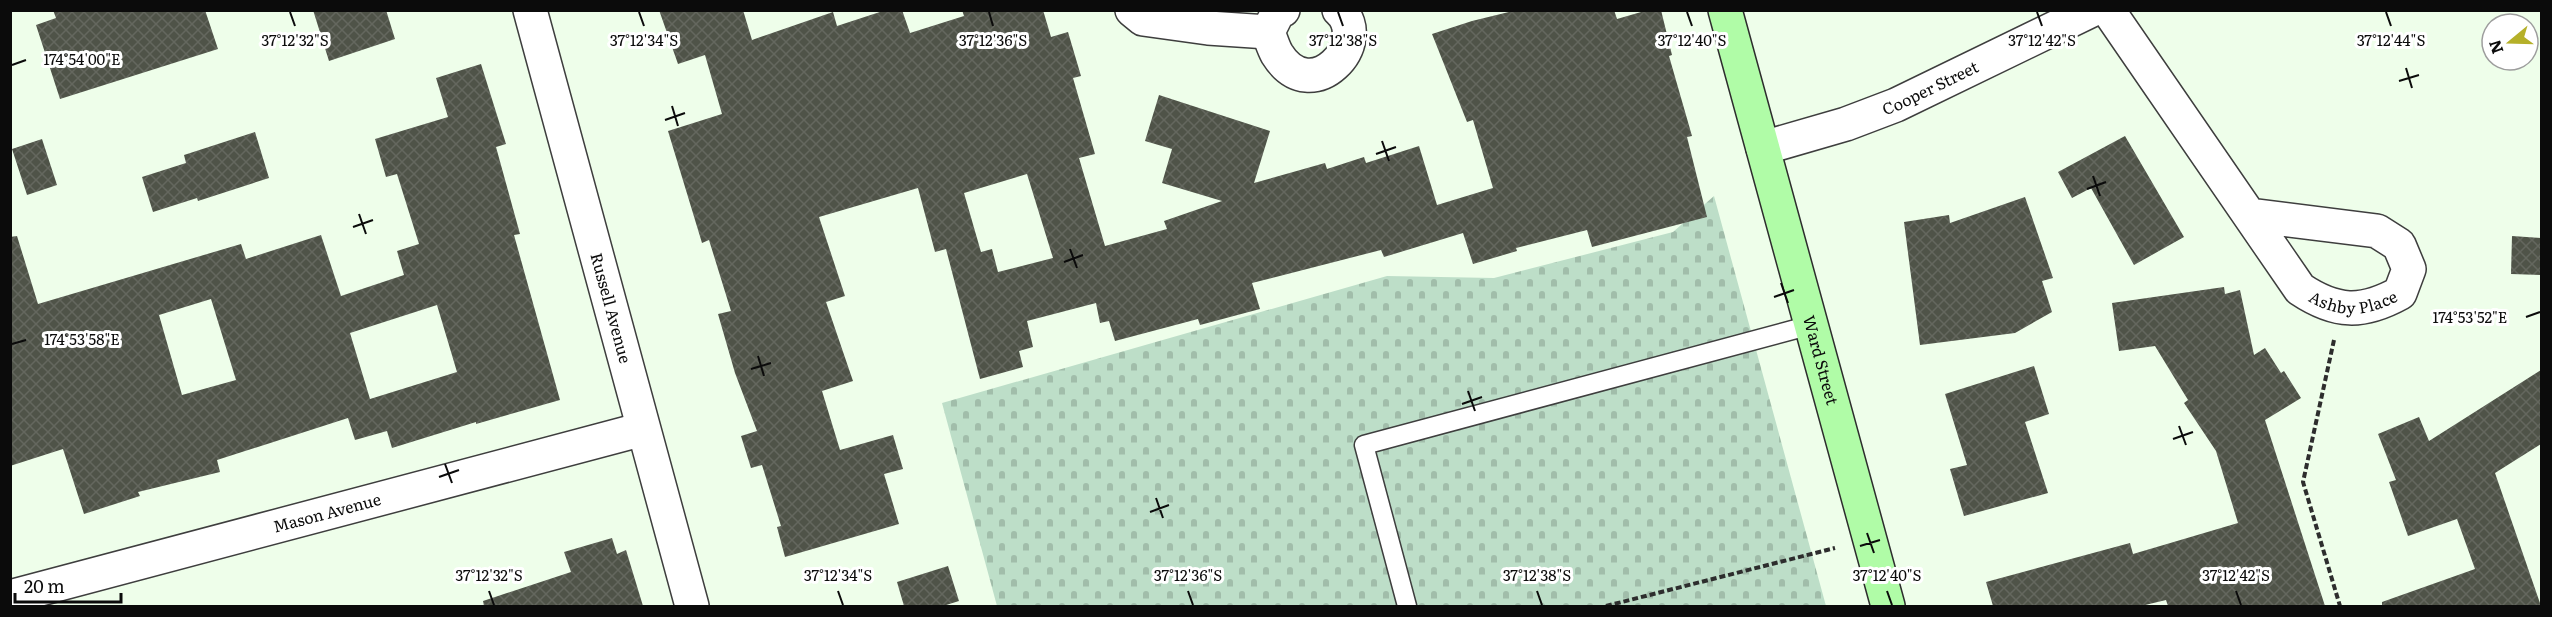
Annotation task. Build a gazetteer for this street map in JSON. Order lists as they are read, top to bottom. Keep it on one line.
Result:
{"streets":{"street":["Cooper Street","Russell Avenue","Ward Street","Mason Avenue"]},"crossings":[["Cooper Street","Ward Street"],["Russell Avenue","Mason Avenue"]],"scale_bar":"20 m","north":"left","coordinates":["37°12'34\"S","37°12'44\"S","37°12'32\"S","37°12'36\"S","37°12'38\"S","37°12'40\"S","37°12'42\"S","174°54'00\"E","174°53'52\"E","174°53'58\"E"]}
